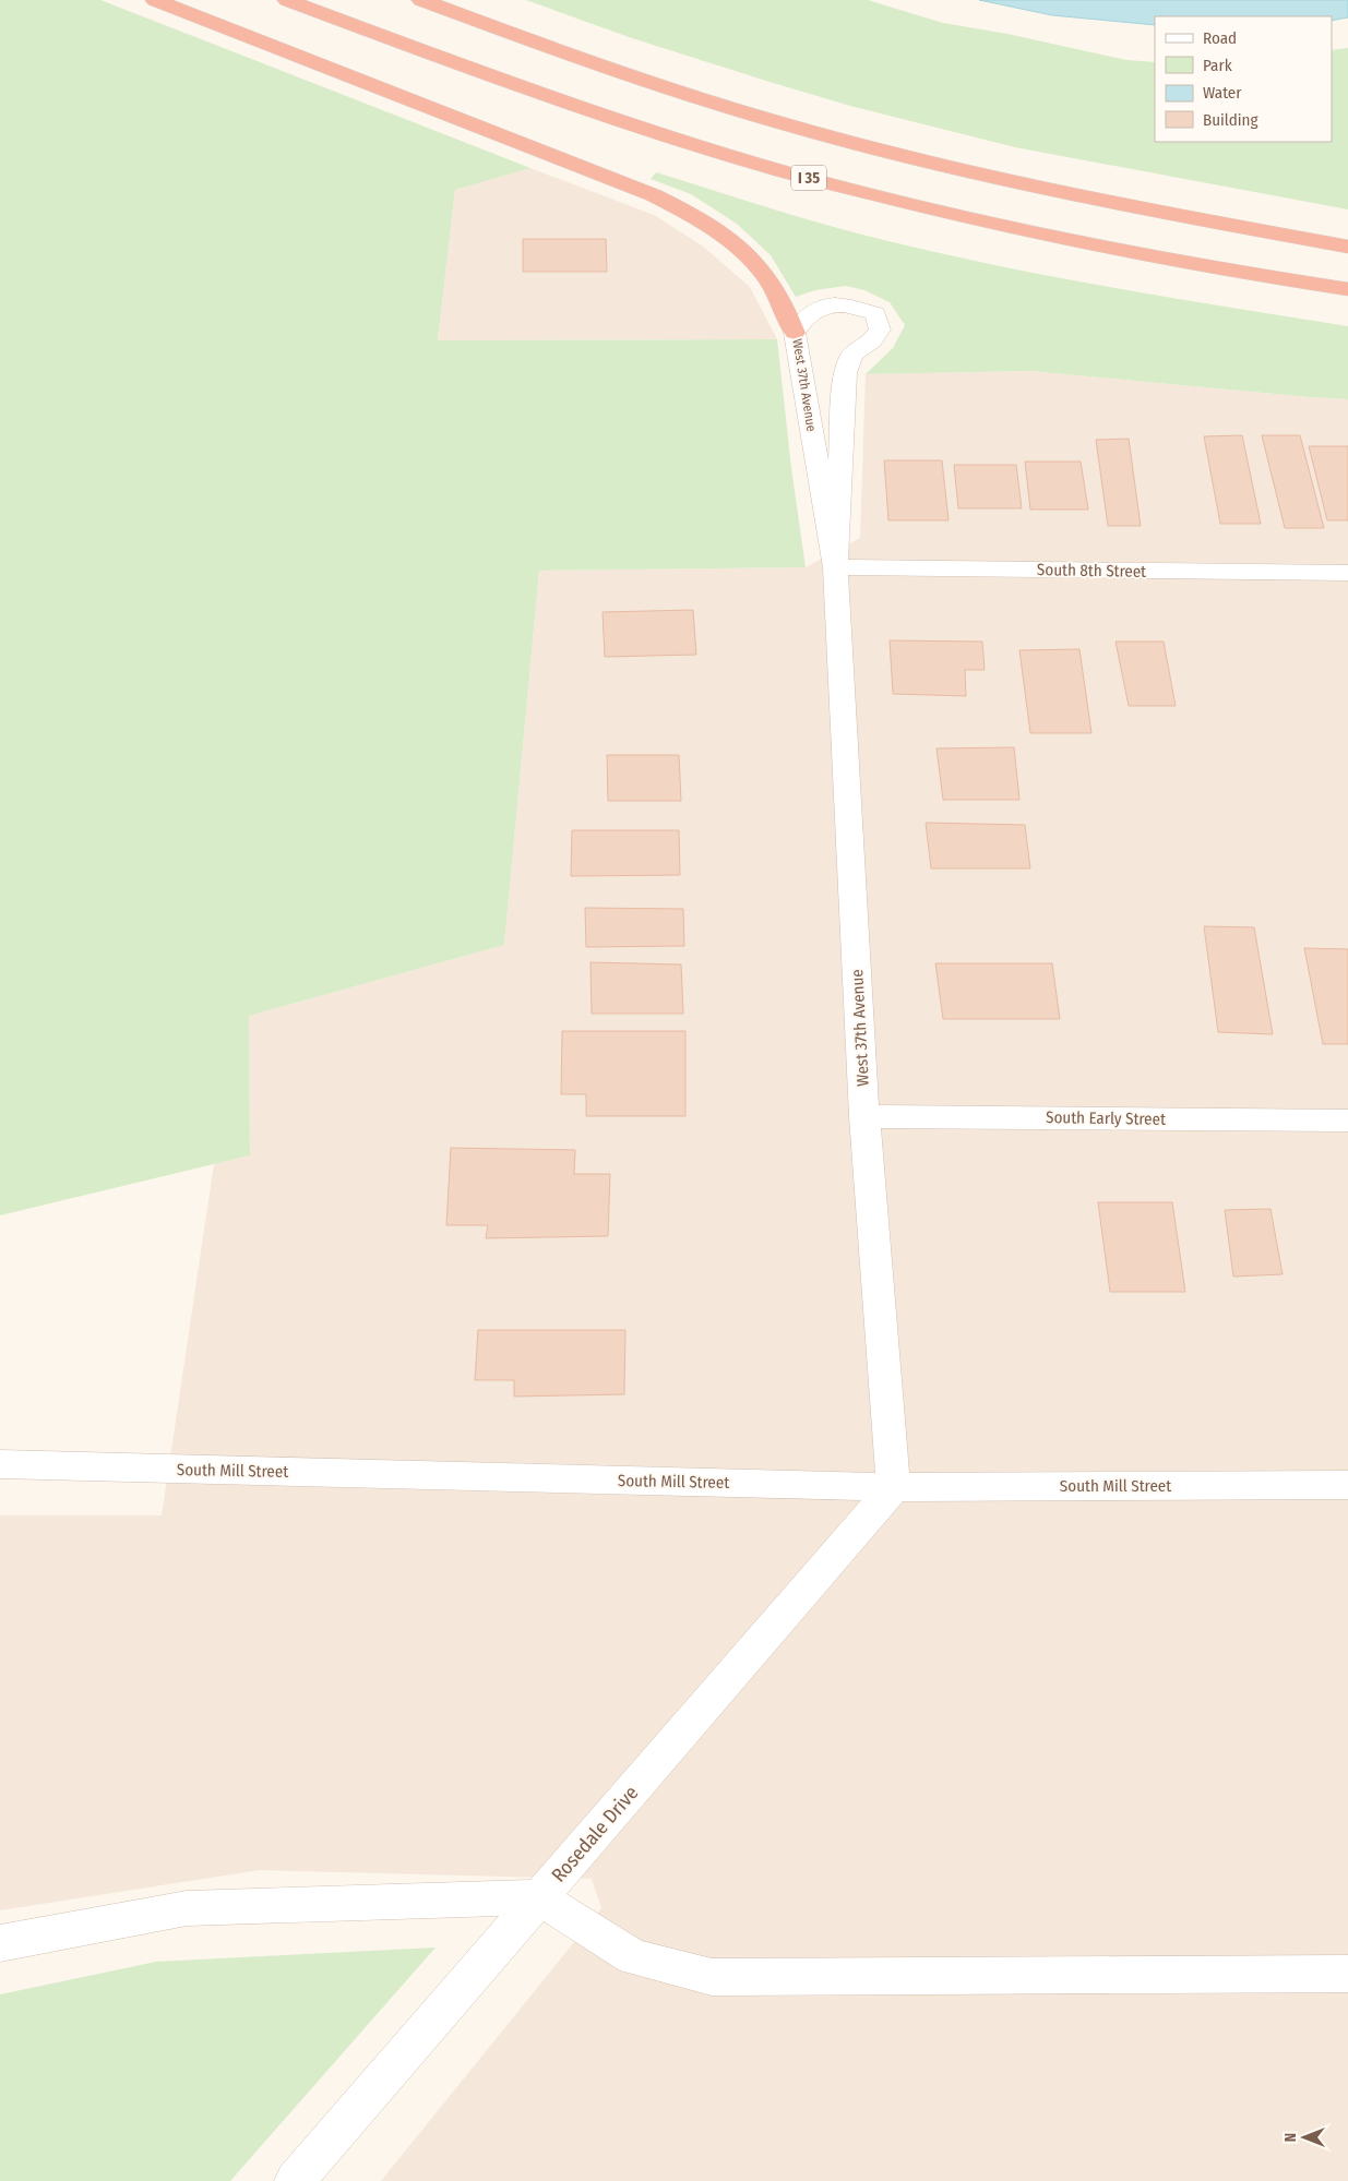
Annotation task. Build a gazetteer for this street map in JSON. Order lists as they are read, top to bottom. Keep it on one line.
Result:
{"streets":{"highway":["I 35"],"street":["West 37th Avenue","South 8th Street","South Early Street","South Mill Street","Rosedale Drive"]},"crossings":[["West 37th Avenue","South 8th Street"],["West 37th Avenue","South Early Street"],["West 37th Avenue","South Mill Street"],["West 37th Avenue","Rosedale Drive"],["South Mill Street","Rosedale Drive"]],"legend":["Road","Park","Water","Building"],"north":"left"}
